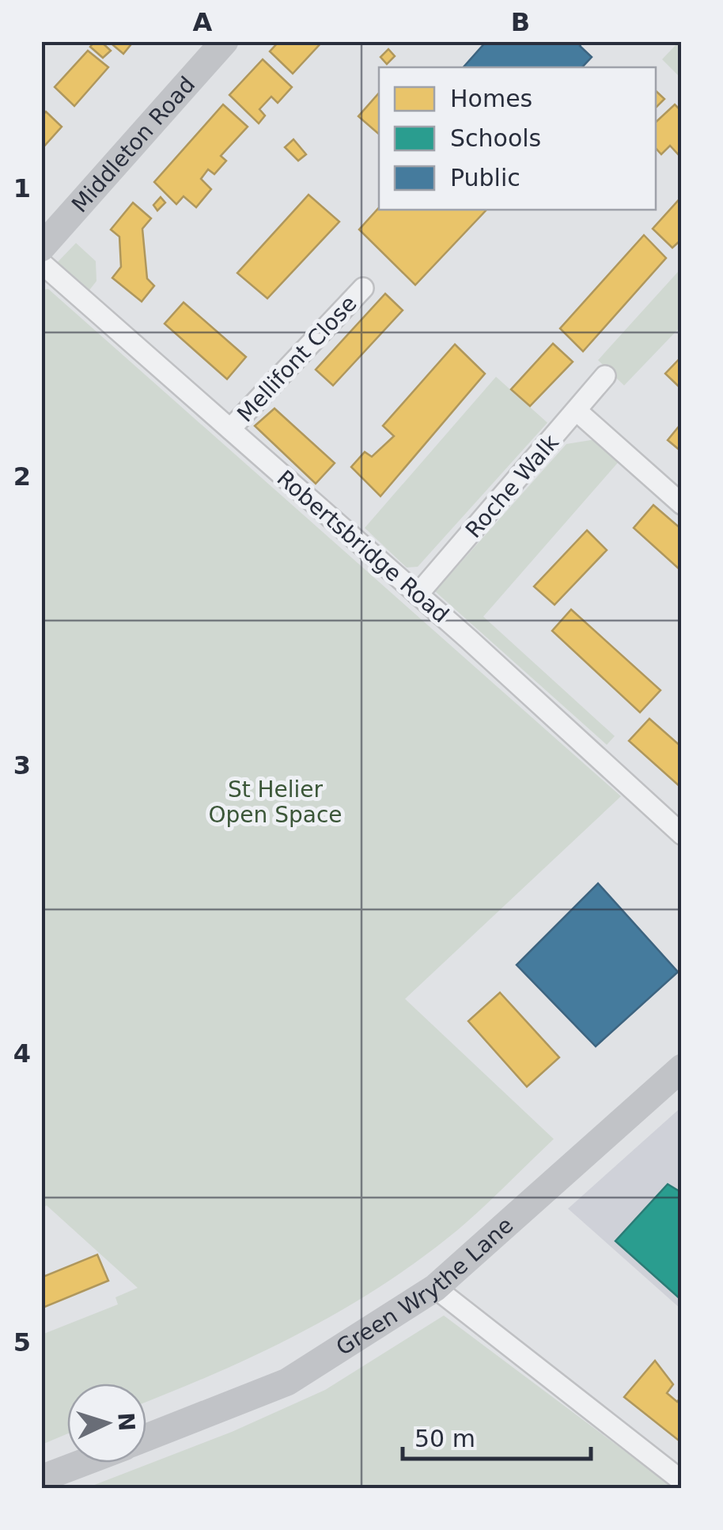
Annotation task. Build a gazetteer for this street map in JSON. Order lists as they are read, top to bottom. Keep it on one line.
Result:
{"streets":{"street":["Middleton Road","Mellifont Close","Roche Walk","Robertsbridge Road","Green Wrythe Lane"]},"crossings":[["Mellifont Close","Robertsbridge Road"],["Roche Walk","Robertsbridge Road"]],"parks":["St Helier Open Space"],"legend":["Homes","Schools","Public"],"scale_bar":"50 m","north":"right","grid":{"columns":["A","B"],"rows":["1","2","3","4","5"]}}
